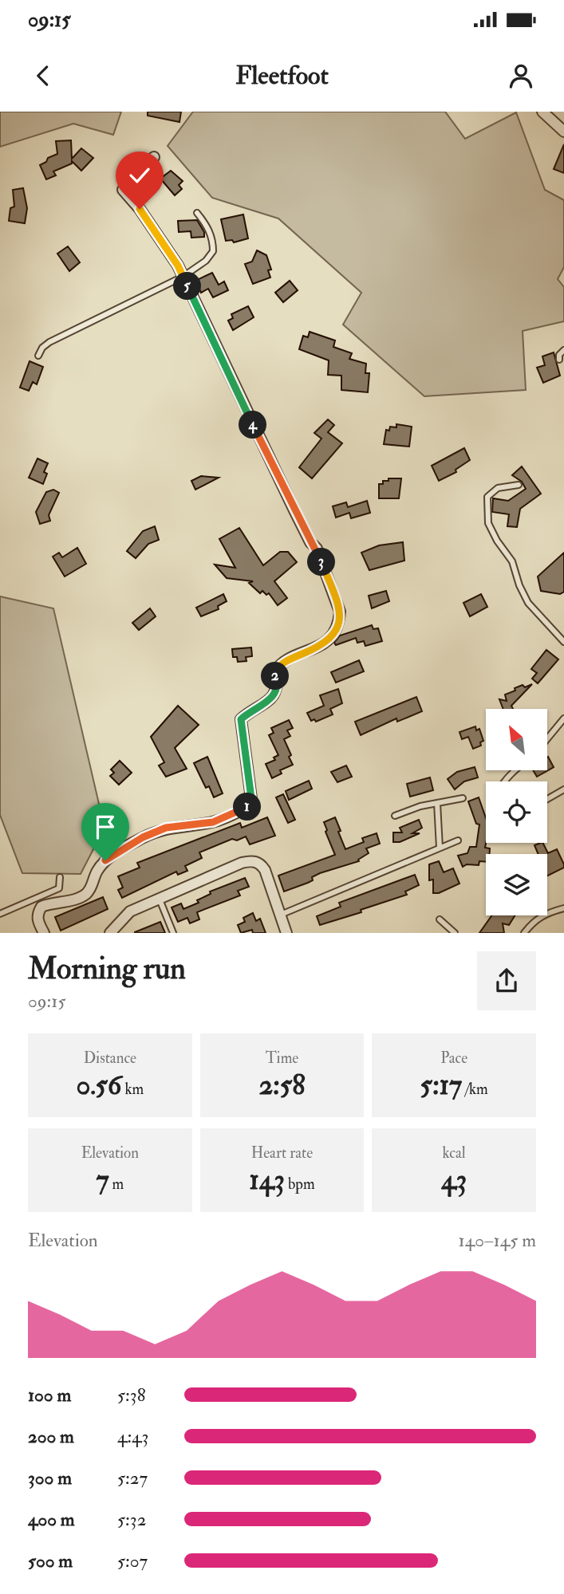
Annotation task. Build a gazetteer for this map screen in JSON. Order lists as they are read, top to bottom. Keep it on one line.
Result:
{"north":"top left","page":{"status":"09:15","header":"Fleetfoot","pins":["5","4","3","2","1"],"heading":["Morning run","09:15"],"stats":[["Distance","0.56 km"],["Time","2:58"],["Pace","5:17 /km"],["Elevation","7 m"],["Heart rate","143 bpm"],["kcal","43"]],"chart":["Elevation","140–145 m"],"list":[{"name":"100 m","note":"5:38"},{"name":"200 m","note":"4:43"},{"name":"300 m","note":"5:27"},{"name":"400 m","note":"5:32"},{"name":"500 m","note":"5:07"}]}}
